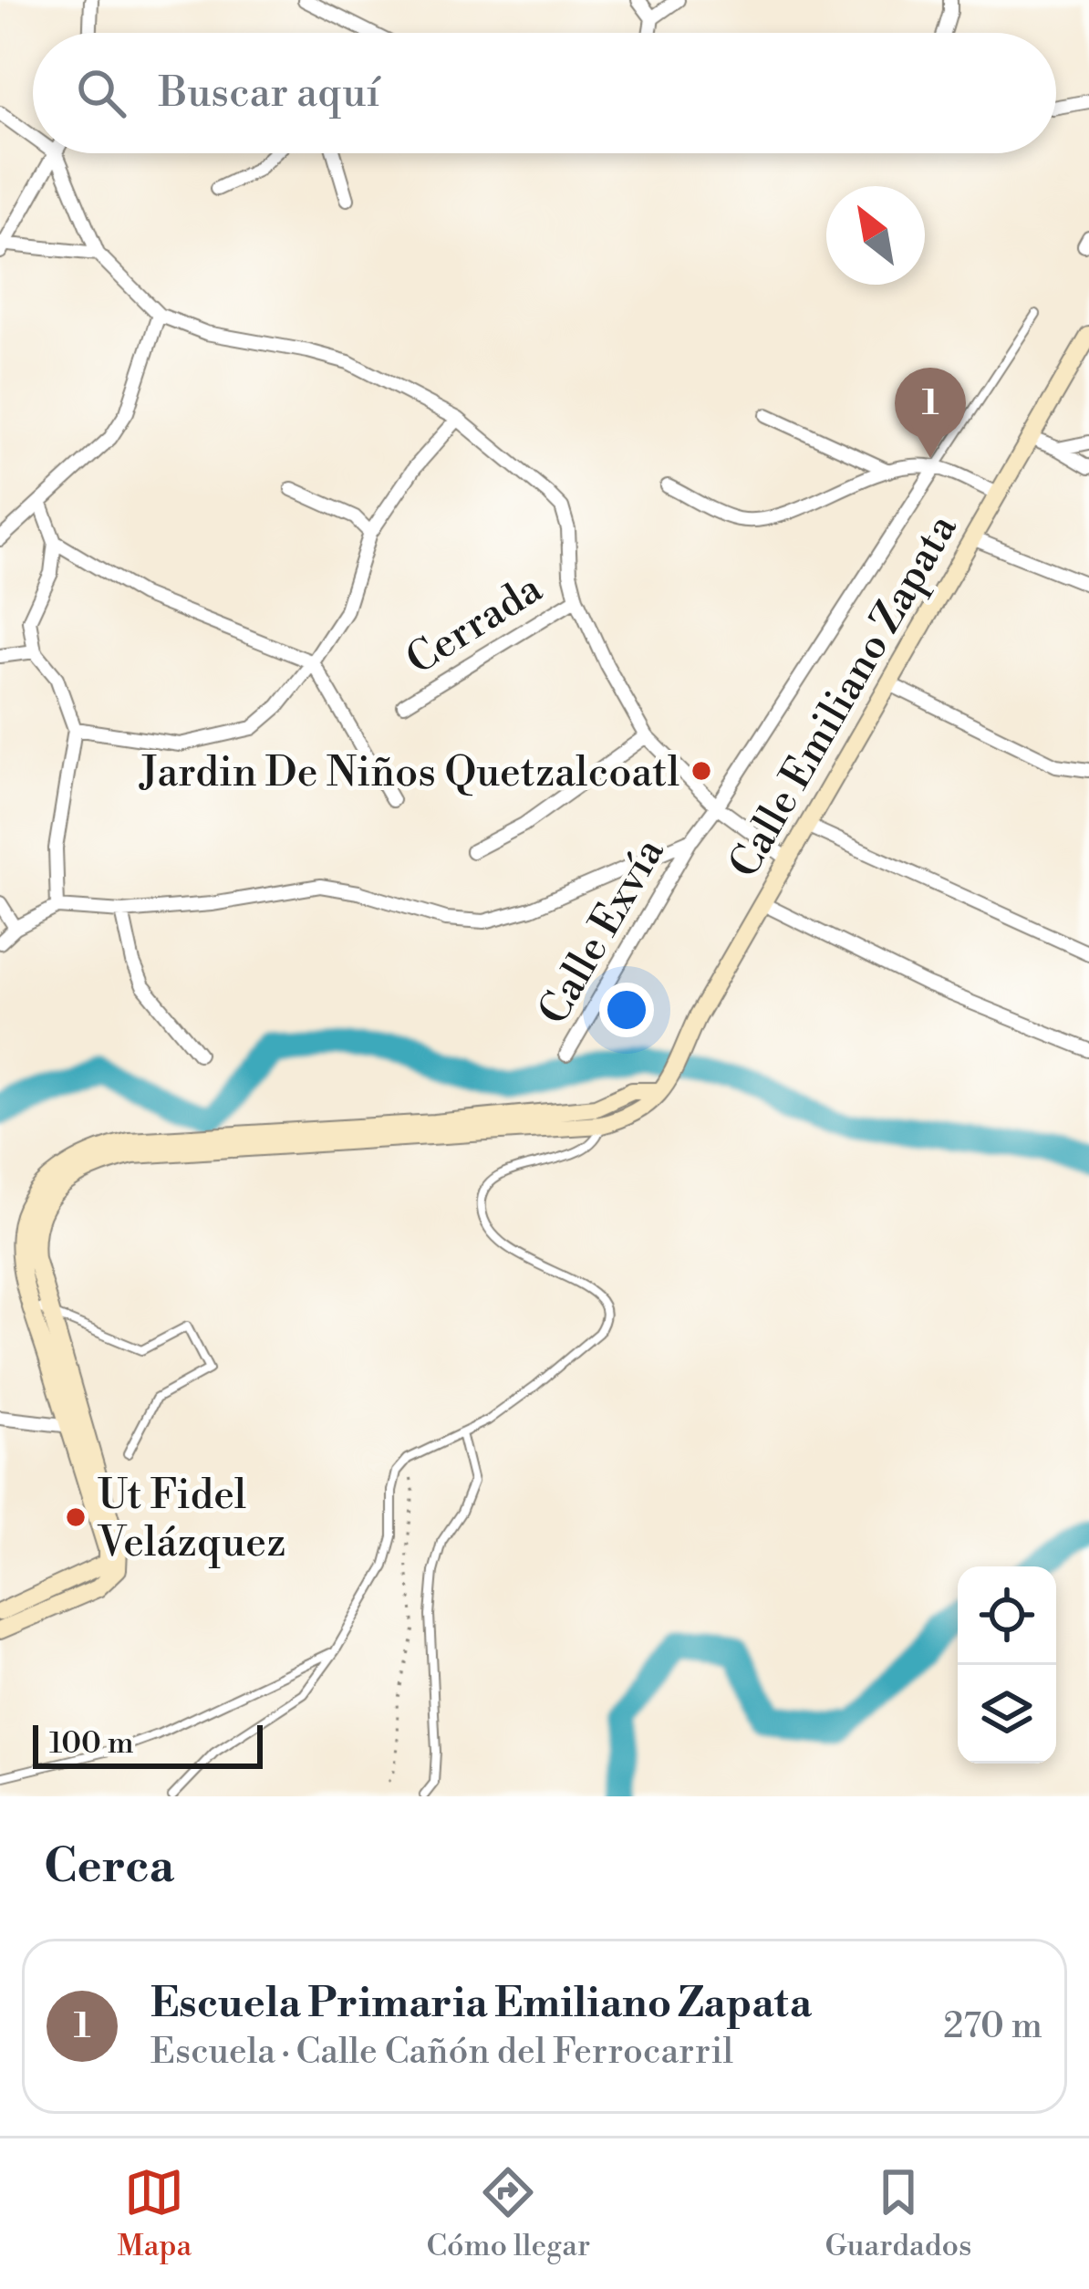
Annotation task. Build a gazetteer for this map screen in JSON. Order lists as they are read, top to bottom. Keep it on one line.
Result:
{"streets":{"main road":["Calle Emiliano Zapata"],"street":["Cerrada","Calle Exvía"]},"places":["Jardin De Niños Quetzalcoatl","Ut Fidel Velázquez"],"scale_bar":"100 m","north":"top left","page":{"search":"Buscar aquí","pins":"1","scale":"100 m","heading":"Cerca","list":[{"mark":"1","name":"Escuela Primaria Emiliano Zapata","note":"Escuela · Calle Cañón del Ferrocarril","value":"270 m"}],"nav":["Mapa","Cómo llegar","Guardados"]}}
